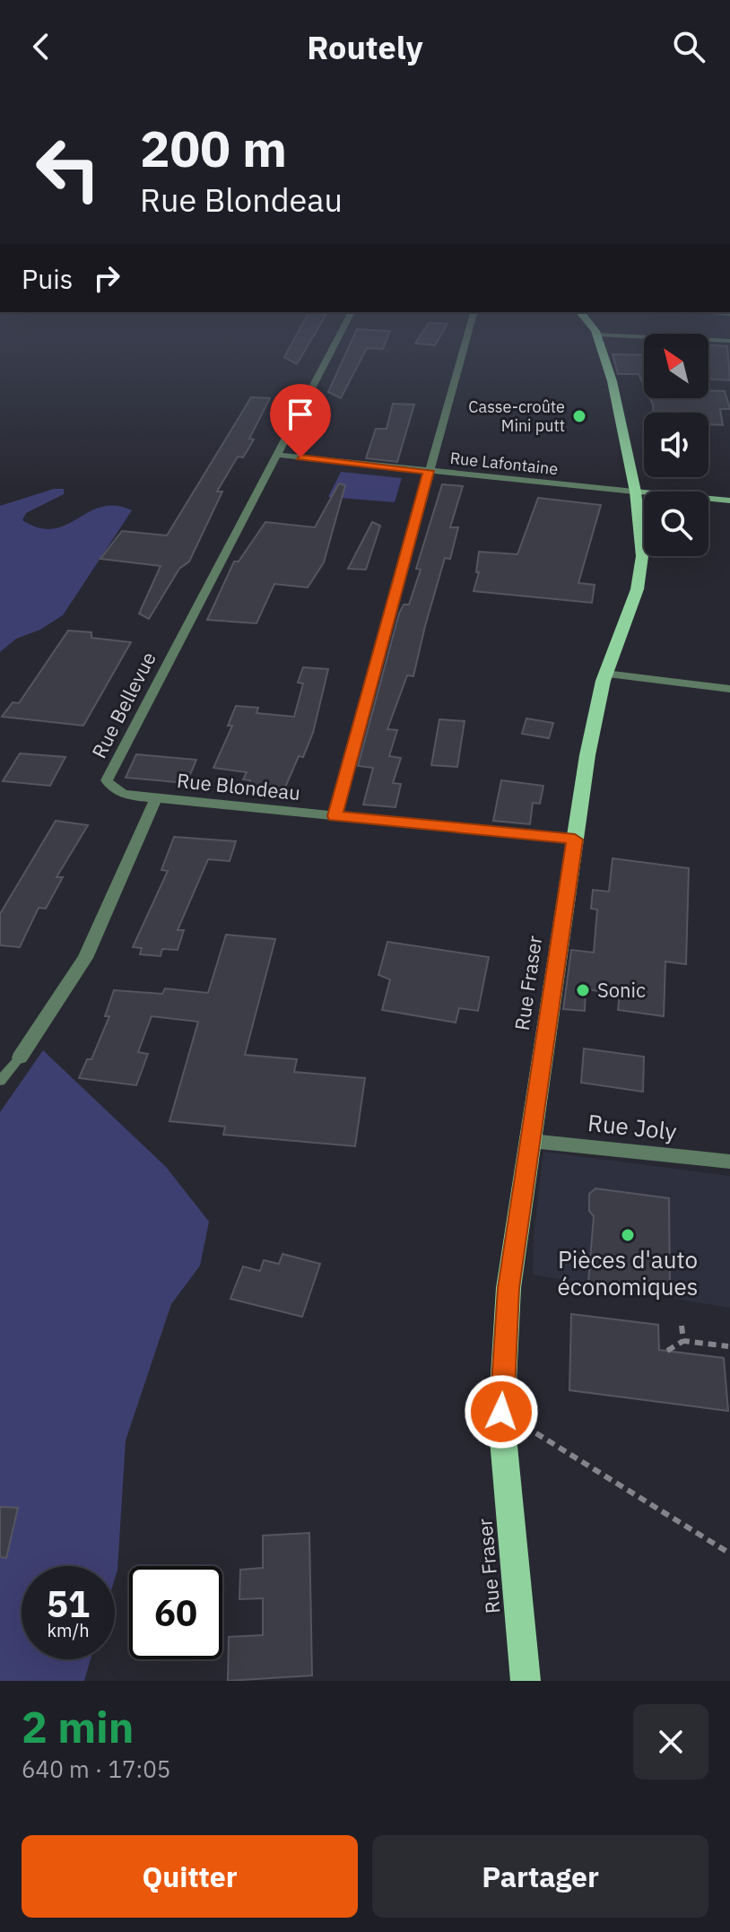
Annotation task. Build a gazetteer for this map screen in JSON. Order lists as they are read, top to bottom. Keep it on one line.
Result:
{"streets":{"main road":["Rue Lafontaine","Rue Fraser"],"street":["Rue Bellevue","Rue Blondeau","Rue Joly"]},"crossings":[["Rue Lafontaine","Rue Bellevue"],["Rue Lafontaine","Rue Fraser"],["Rue Bellevue","Rue Blondeau"],["Rue Blondeau","Rue Fraser"],["Rue Fraser","Rue Joly"]],"places":["Casse-croûte Mini putt","Sonic","Pièces d'auto économiques"],"north":"top left","page":{"header":"Routely","turn":["200 m","Rue Blondeau"],"then":"Puis","speed":"51 km/h","limit":"60","heading":["2 min","640 m · 17:05"],"buttons":["Quitter","Partager"]}}
